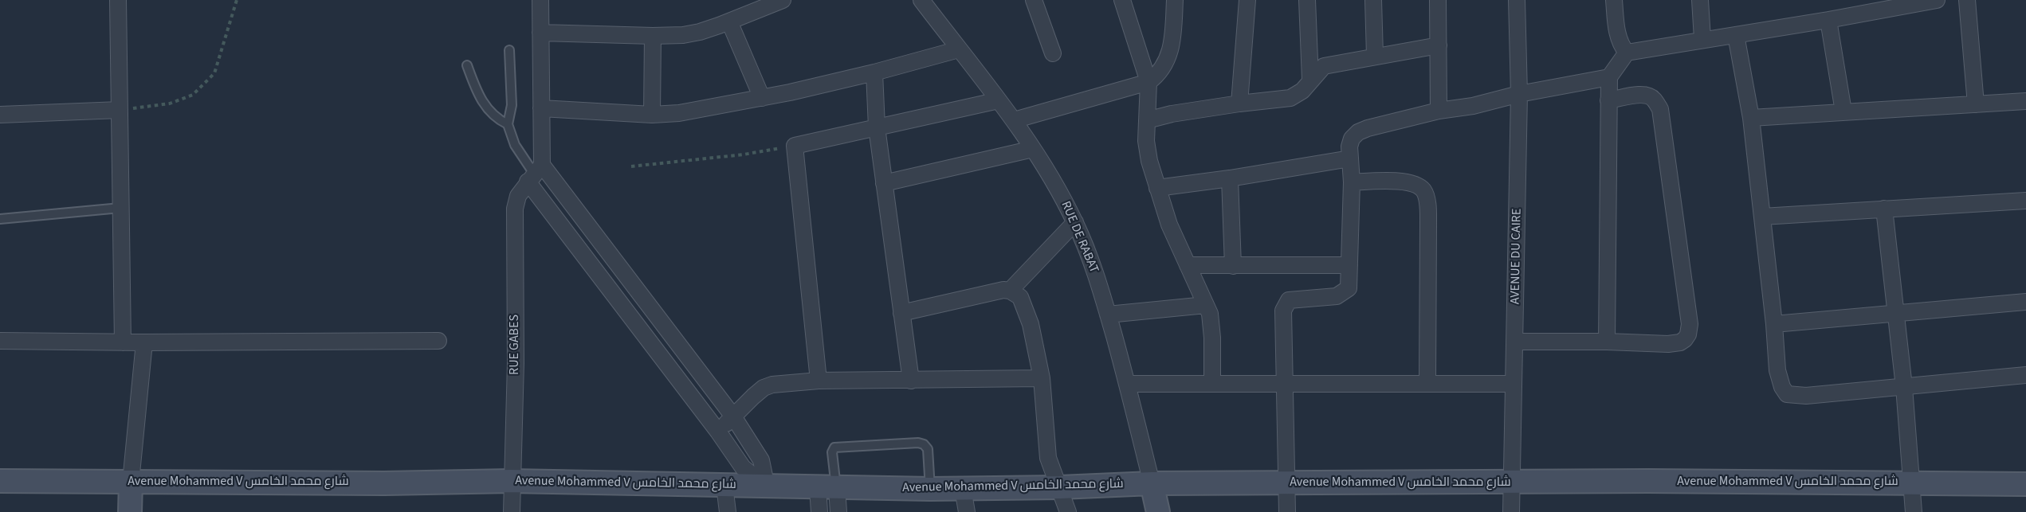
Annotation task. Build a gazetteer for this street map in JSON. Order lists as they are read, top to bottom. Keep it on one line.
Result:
{"streets":{"main road":["RUE DE RABAT","Avenue Mohammed V شارع محمد الخامس"],"street":["AVENUE DU CAIRE","RUE GABES"]},"crossings":[["RUE DE RABAT","Avenue Mohammed V شارع محمد الخامس"],["AVENUE DU CAIRE","Avenue Mohammed V شارع محمد الخامس"],["RUE GABES","Avenue Mohammed V شارع محمد الخامس"]]}
